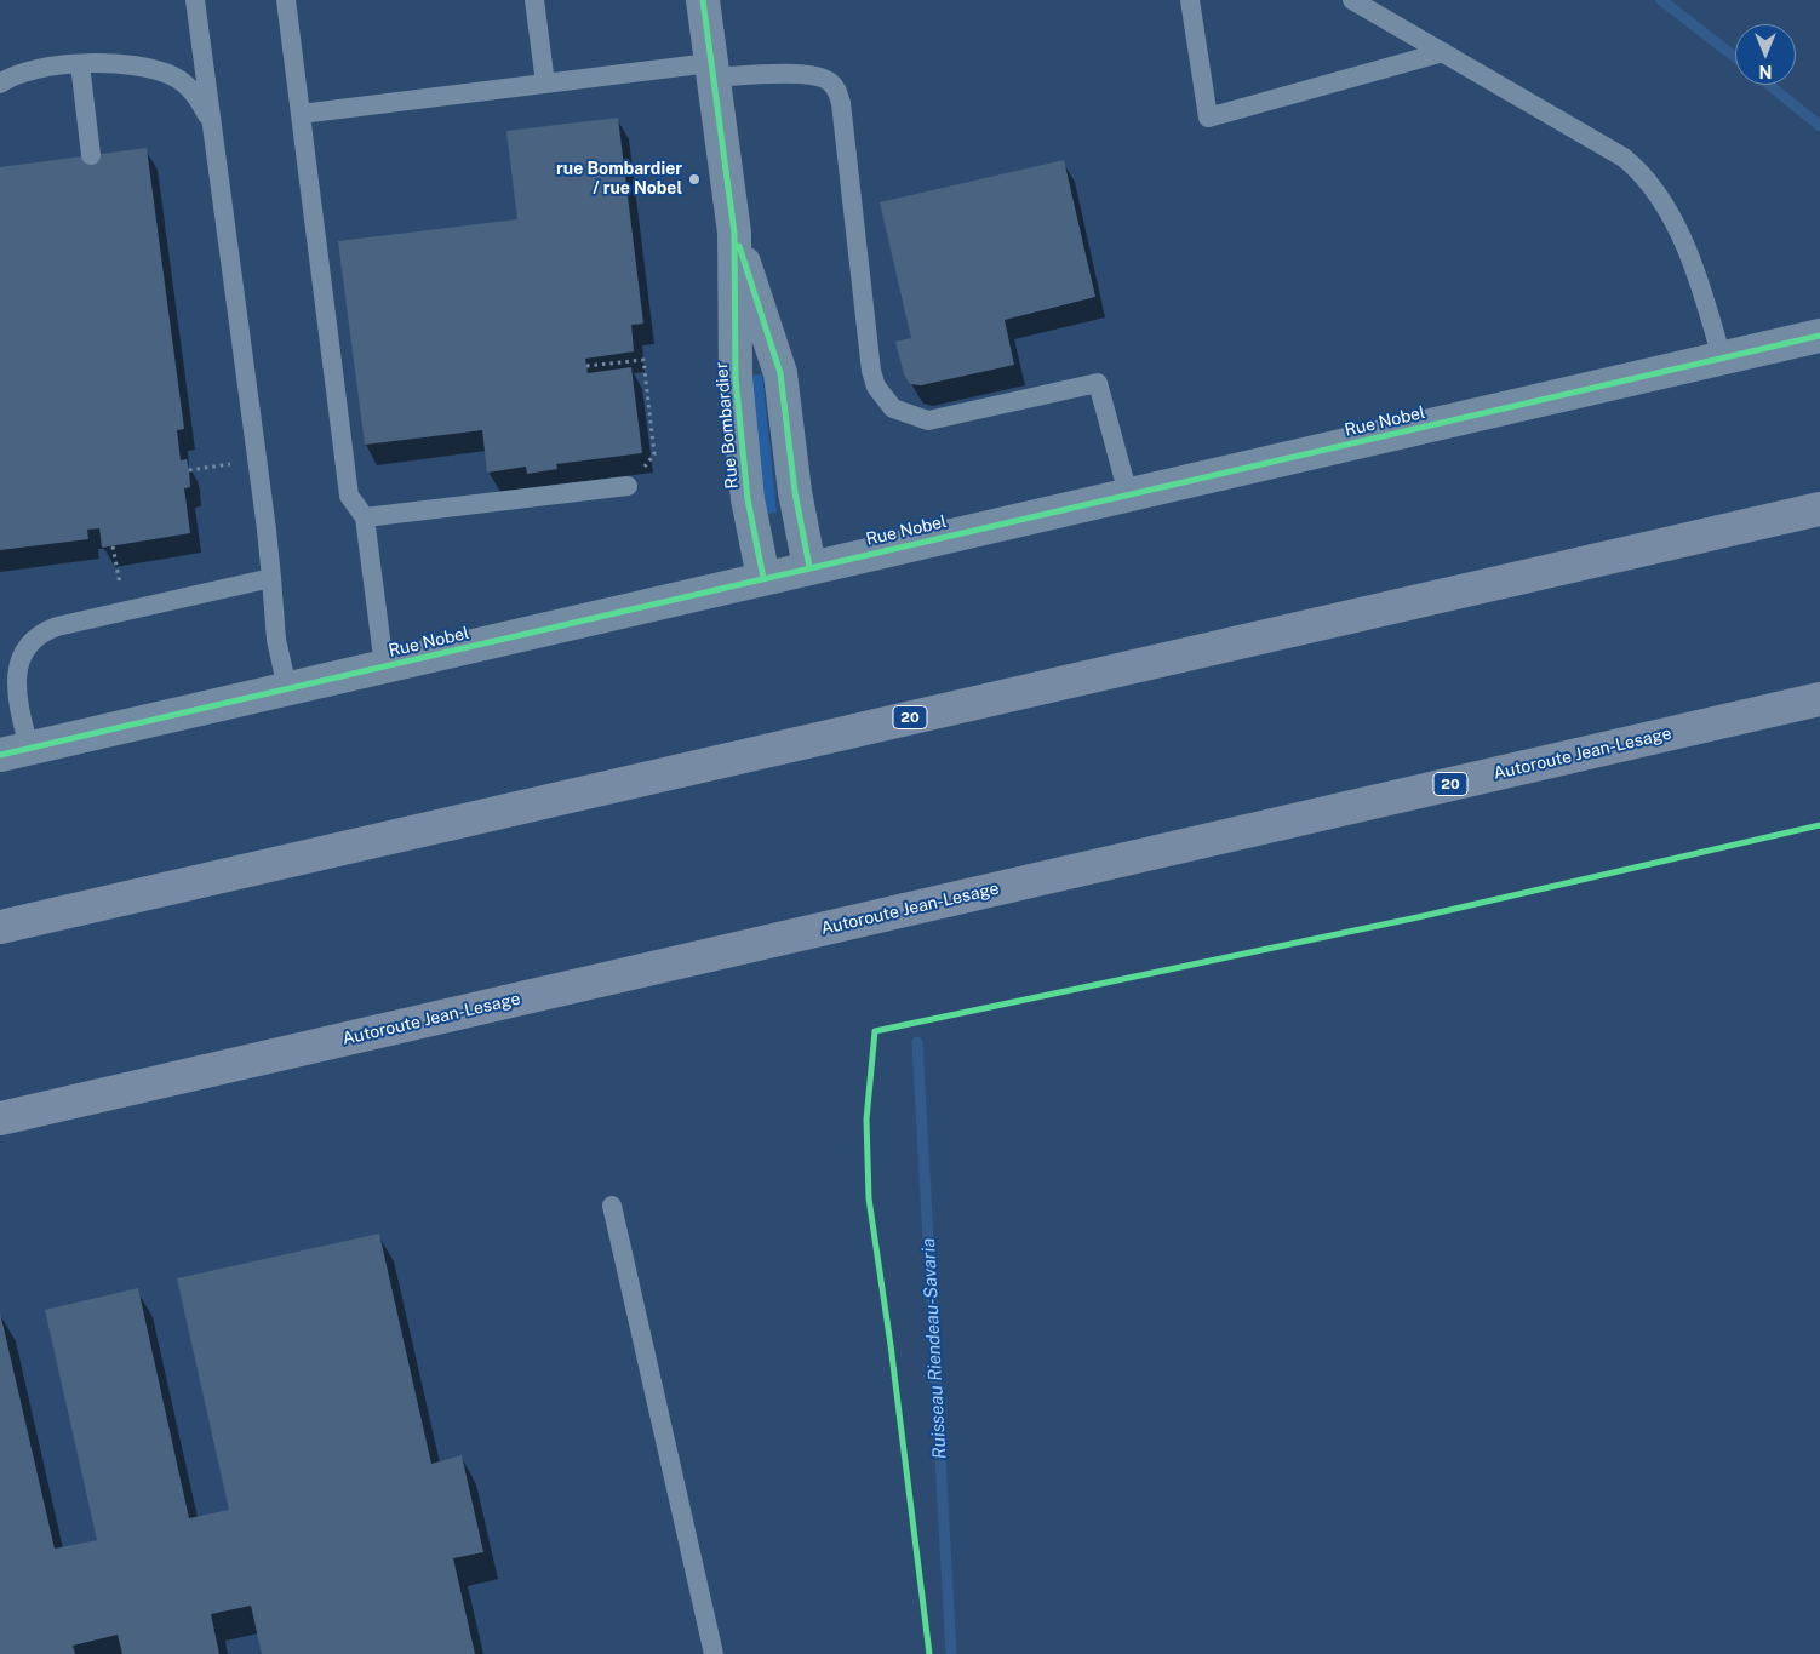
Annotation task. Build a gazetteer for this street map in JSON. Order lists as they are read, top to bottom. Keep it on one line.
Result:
{"streets":{"highway":["20","Autoroute Jean-Lesage"],"street":["Rue Nobel","Rue Bombardier"]},"crossings":[["Rue Nobel","Rue Bombardier"]],"water":["Ruisseau Riendeau-Savaria"],"places":["rue Bombardier / rue Nobel"],"north":"bottom"}
